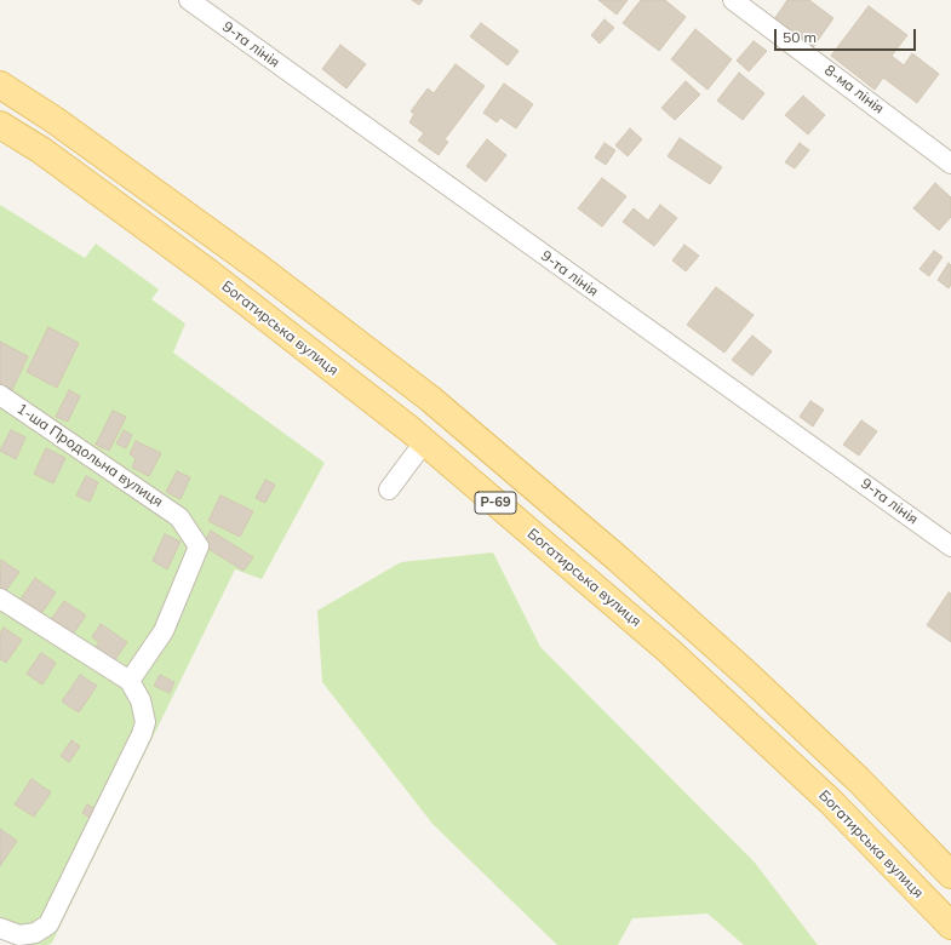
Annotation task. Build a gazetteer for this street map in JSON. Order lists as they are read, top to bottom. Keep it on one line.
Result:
{"streets":{"main road":["Богатирська вулиця","Р-69"],"street":["9-та лінія","8-ма лінія","1-ша Продольна вулиця"]},"scale_bar":"50 m"}
